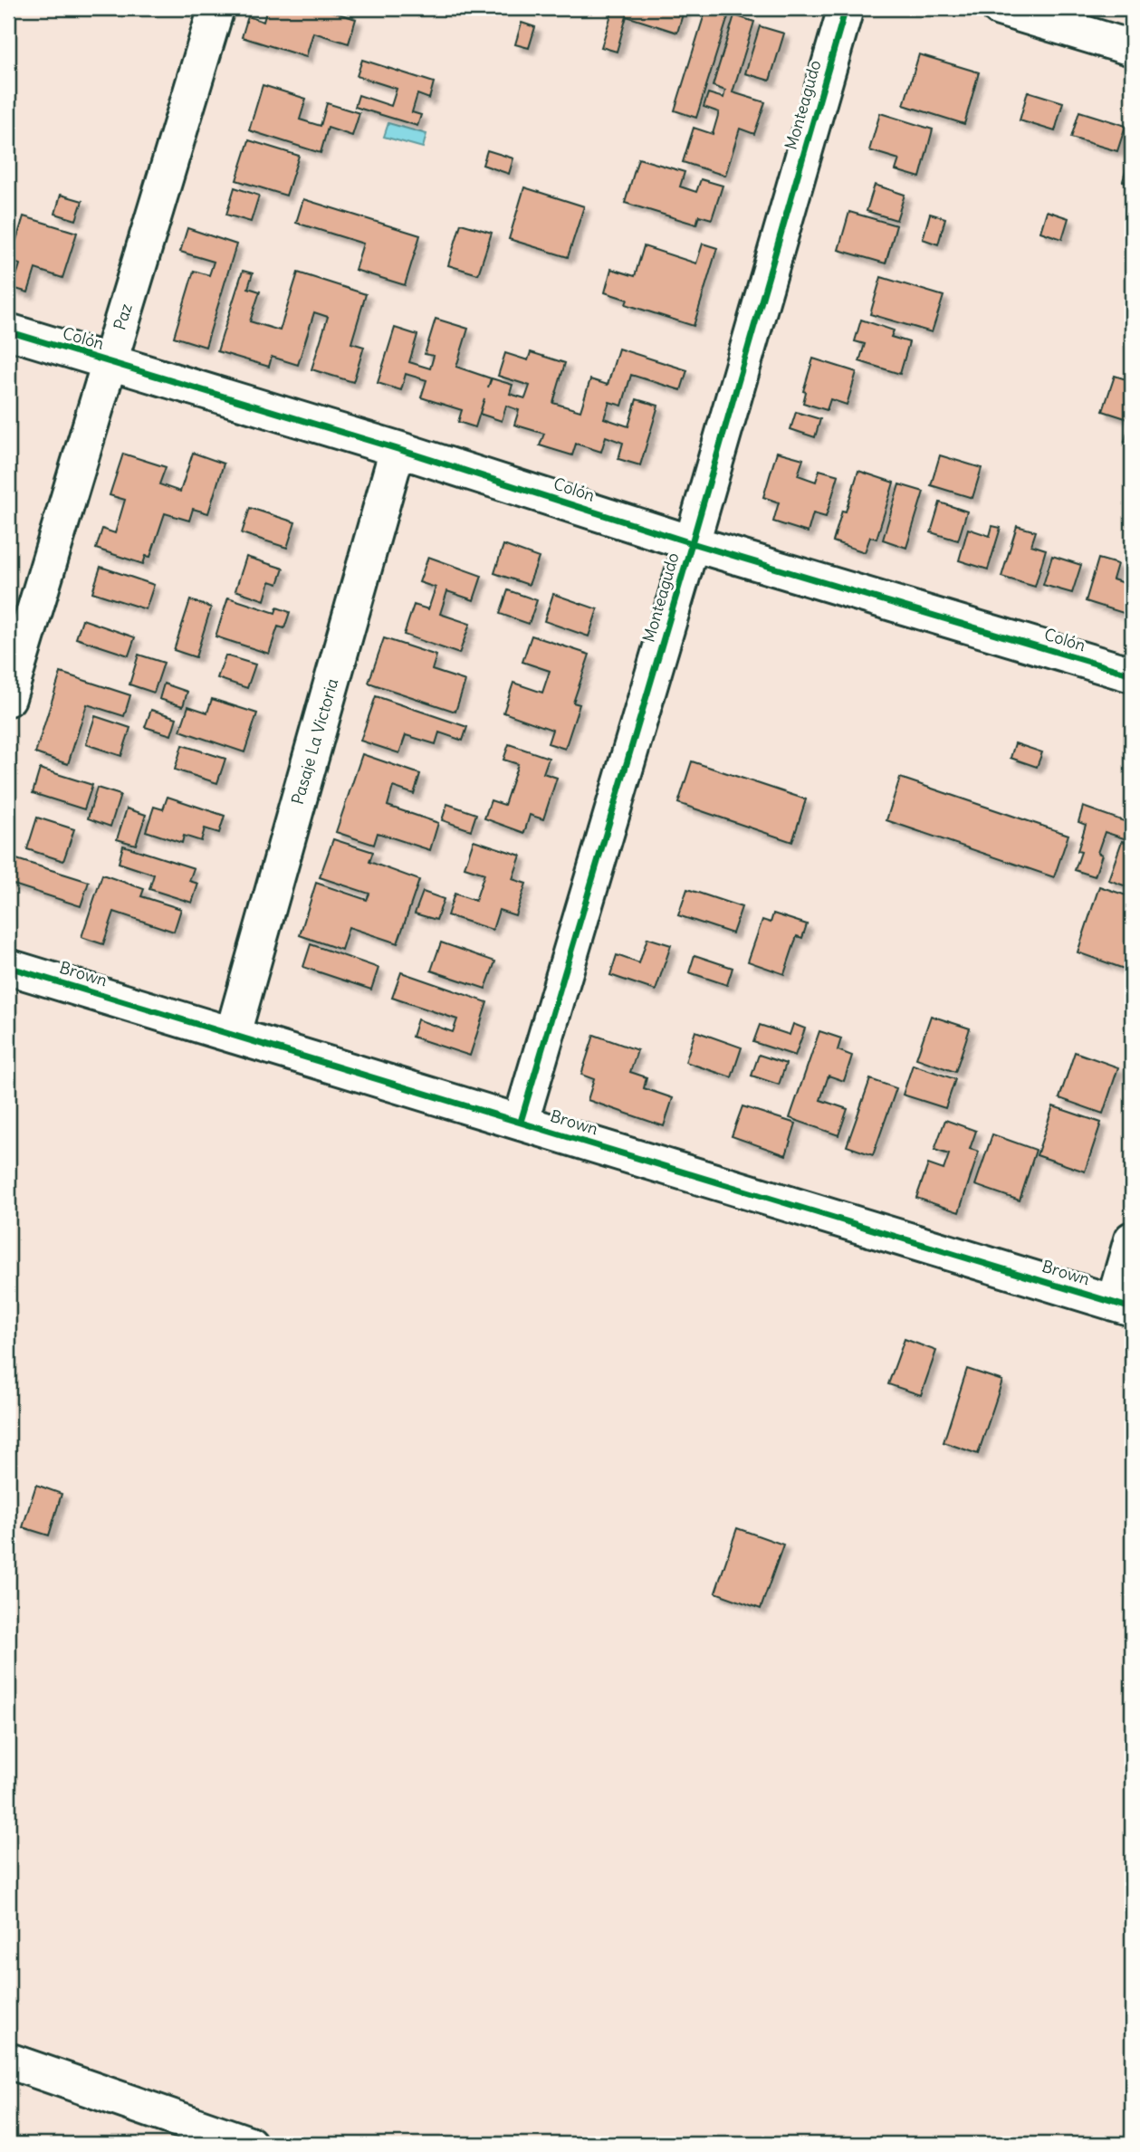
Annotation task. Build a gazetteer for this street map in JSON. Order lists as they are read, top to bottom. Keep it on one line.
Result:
{"streets":{"street":["Monteagudo","Paz","Colón","Pasaje La Victoria","Brown"]},"crossings":[["Monteagudo","Colón"],["Monteagudo","Brown"],["Paz","Colón"],["Colón","Pasaje La Victoria"],["Pasaje La Victoria","Brown"]]}
